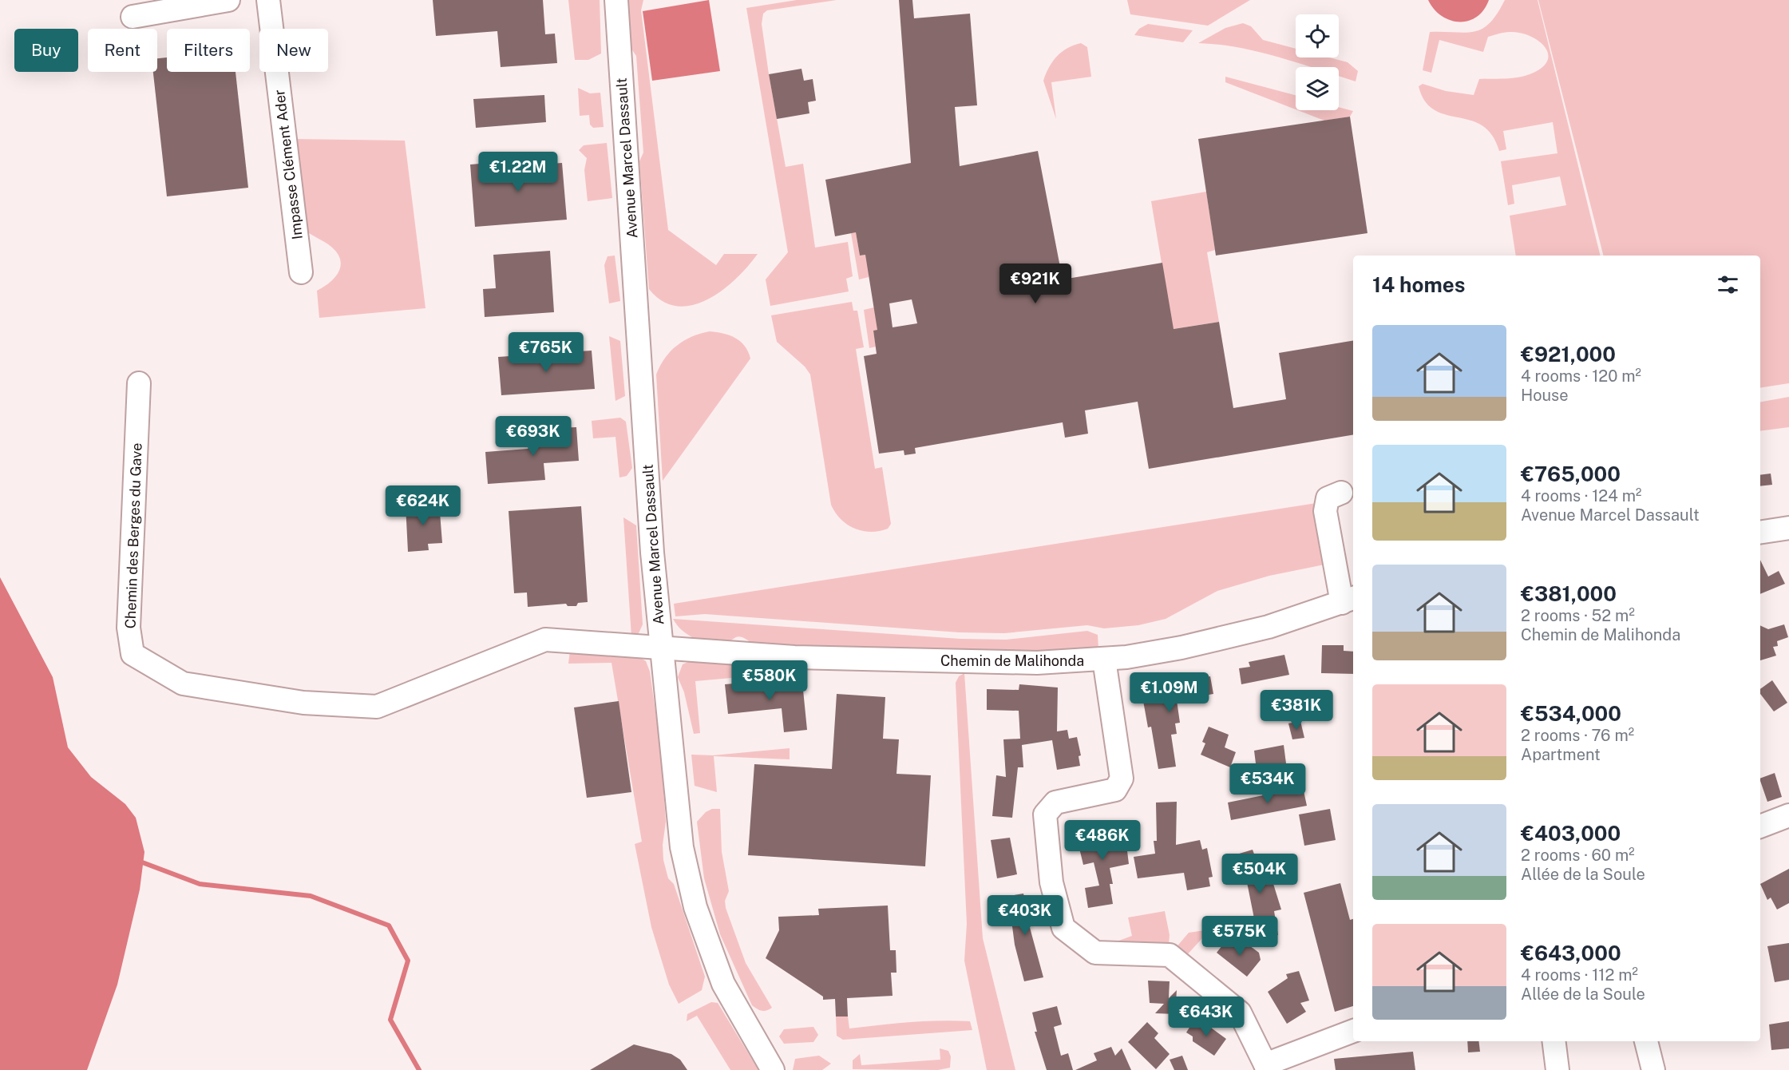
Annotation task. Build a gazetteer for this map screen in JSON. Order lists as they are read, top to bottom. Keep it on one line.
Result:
{"streets":{"street":["Avenue Marcel Dassault","Impasse Clément Ader","Chemin des Berges du Gave","Chemin de Malihonda"]},"crossings":[["Avenue Marcel Dassault","Chemin des Berges du Gave"],["Avenue Marcel Dassault","Chemin de Malihonda"],["Chemin des Berges du Gave","Chemin de Malihonda"]],"page":{"chip":["Buy","Rent","Filters","New"],"price":["€1.22M","€921K","€765K","€693K","€624K","€580K","€1.09M","€381K","€534K","€486K","€504K","€403K","€575K","€643K"],"heading":"14 homes","list":[{"name":"€921,000","note":"4 rooms · 120 m² · House"},{"name":"€765,000","note":"4 rooms · 124 m² · Avenue Marcel Dassault"},{"name":"€381,000","note":"2 rooms · 52 m² · Chemin de Malihonda"},{"name":"€534,000","note":"2 rooms · 76 m² · Apartment"},{"name":"€403,000","note":"2 rooms · 60 m² · Allée de la Soule"},{"name":"€643,000","note":"4 rooms · 112 m² · Allée de la Soule"}]}}
